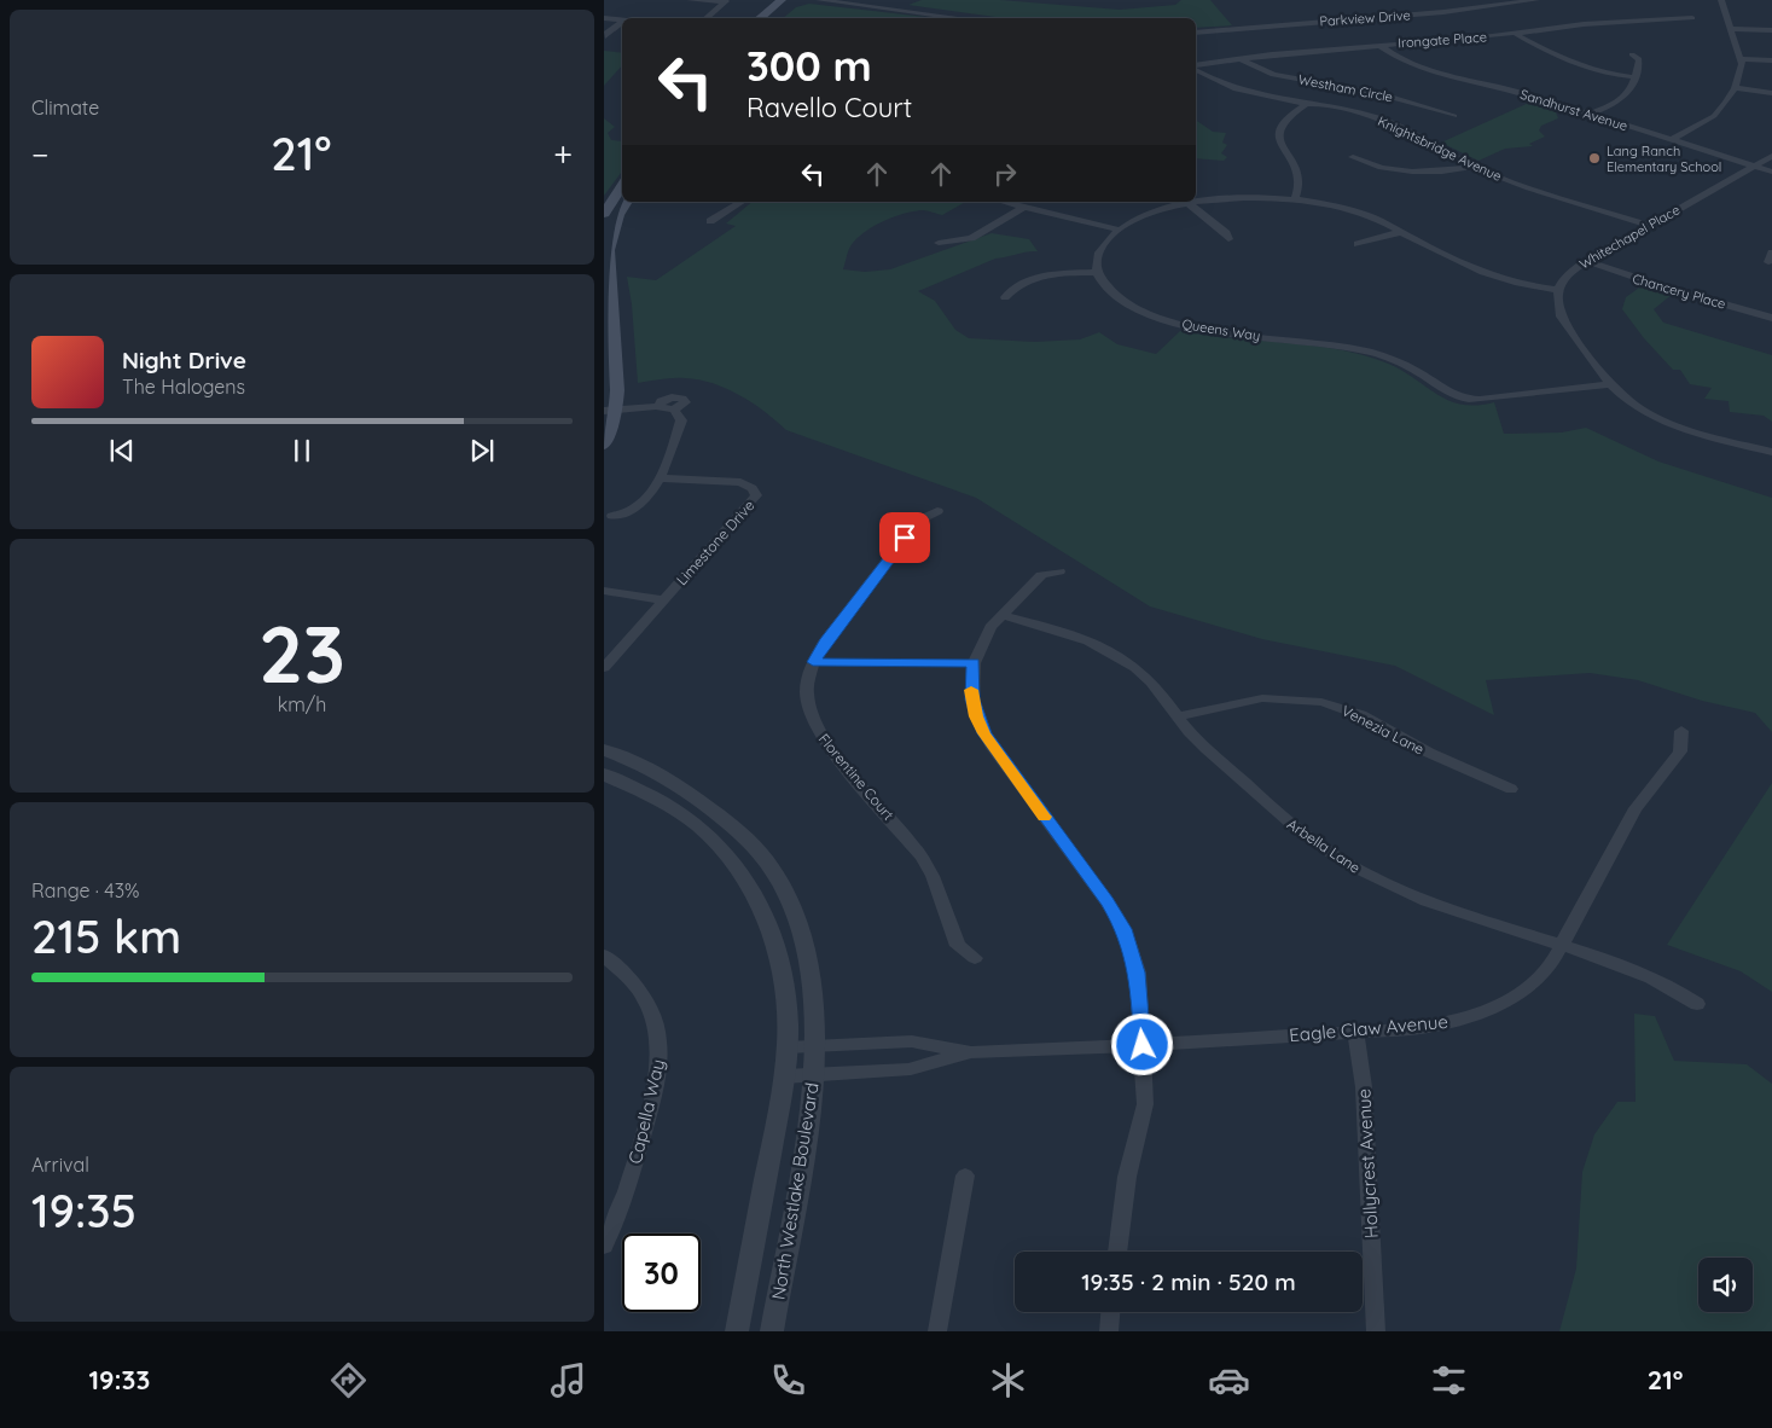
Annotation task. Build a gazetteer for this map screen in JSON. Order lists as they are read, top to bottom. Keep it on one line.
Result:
{"streets":{"street":["Parkview Drive","Irongate Place","Westham Circle","Sandhurst Avenue","Knightsbridge Avenue","Whitechapel Place","Chancery Place","Queens Way","Limestone Drive","Venezia Lane","Florentine Court","Arbella Lane","Eagle Claw Avenue","Capella Way","Hollycrest Avenue","North Westlake Boulevard"]},"crossings":[["Irongate Place","Westham Circle"],["Irongate Place","Sandhurst Avenue"],["Sandhurst Avenue","Whitechapel Place"],["Knightsbridge Avenue","Whitechapel Place"],["Whitechapel Place","Chancery Place"],["Venezia Lane","Arbella Lane"],["Arbella Lane","Eagle Claw Avenue"],["Eagle Claw Avenue","Hollycrest Avenue"],["Eagle Claw Avenue","North Westlake Boulevard"]],"places":["Lang Ranch Elementary School"],"page":{"tile":["Climate",["23","km/h"],["Range · 43%","215 km"],["Arrival","19:35"]],"turn":["300 m","Ravello Court"],"heat":["−","21°","+"],"song":["Night Drive","The Halogens"],"limit":"30","trip":"19:35 · 2 min · 520 m","tabs":["19:33","21°"]}}
